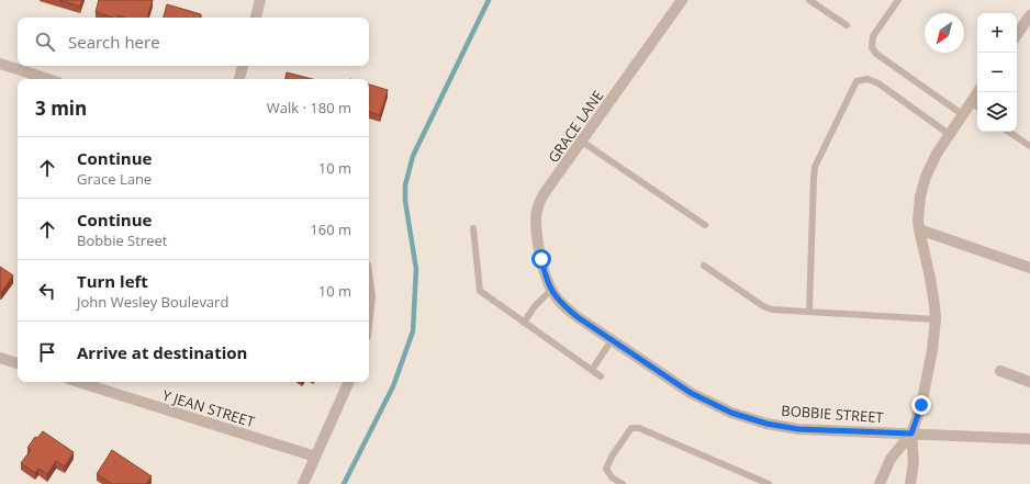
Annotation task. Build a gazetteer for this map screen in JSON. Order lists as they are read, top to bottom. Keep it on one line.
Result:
{"streets":{"street":["GRACE LANE","Y JEAN STREET","BOBBIE STREET"]},"crossings":[["GRACE LANE","BOBBIE STREET"]],"north":"bottom left","page":{"map_buttons":["+","−"],"search":"Search here","heading":["3 min","Walk · 180 m"],"list":[["Continue","Grace Lane","10 m"],["Continue","Bobbie Street","160 m"],["Turn left","John Wesley Boulevard","10 m"],"Arrive at destination"]}}
